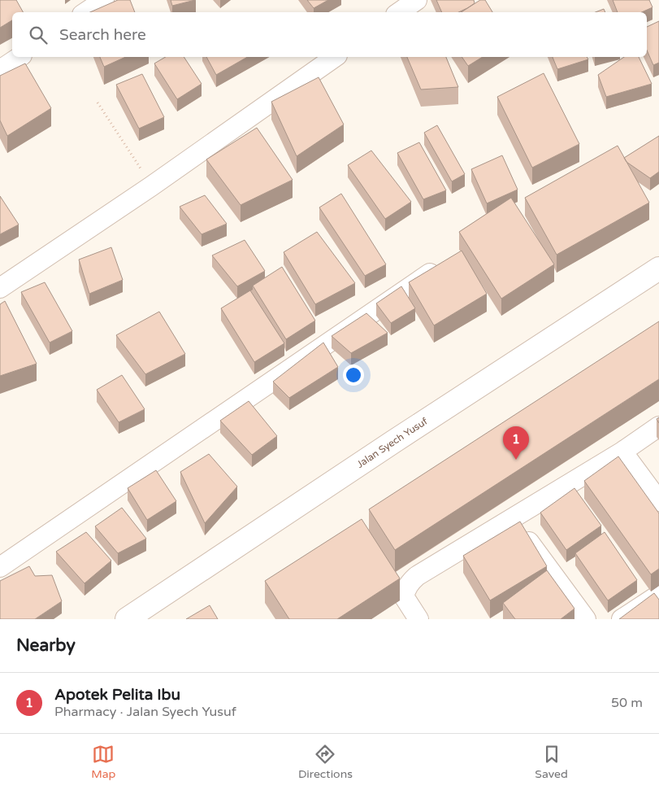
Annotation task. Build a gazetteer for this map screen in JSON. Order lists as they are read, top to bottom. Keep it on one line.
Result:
{"streets":{"street":["Jalan Syech Yusuf"]},"page":{"search":"Search here","pins":"1","heading":"Nearby","list":[{"mark":"1","name":"Apotek Pelita Ibu","note":"Pharmacy · Jalan Syech Yusuf","value":"50 m"}],"nav":["Map","Directions","Saved"]}}
